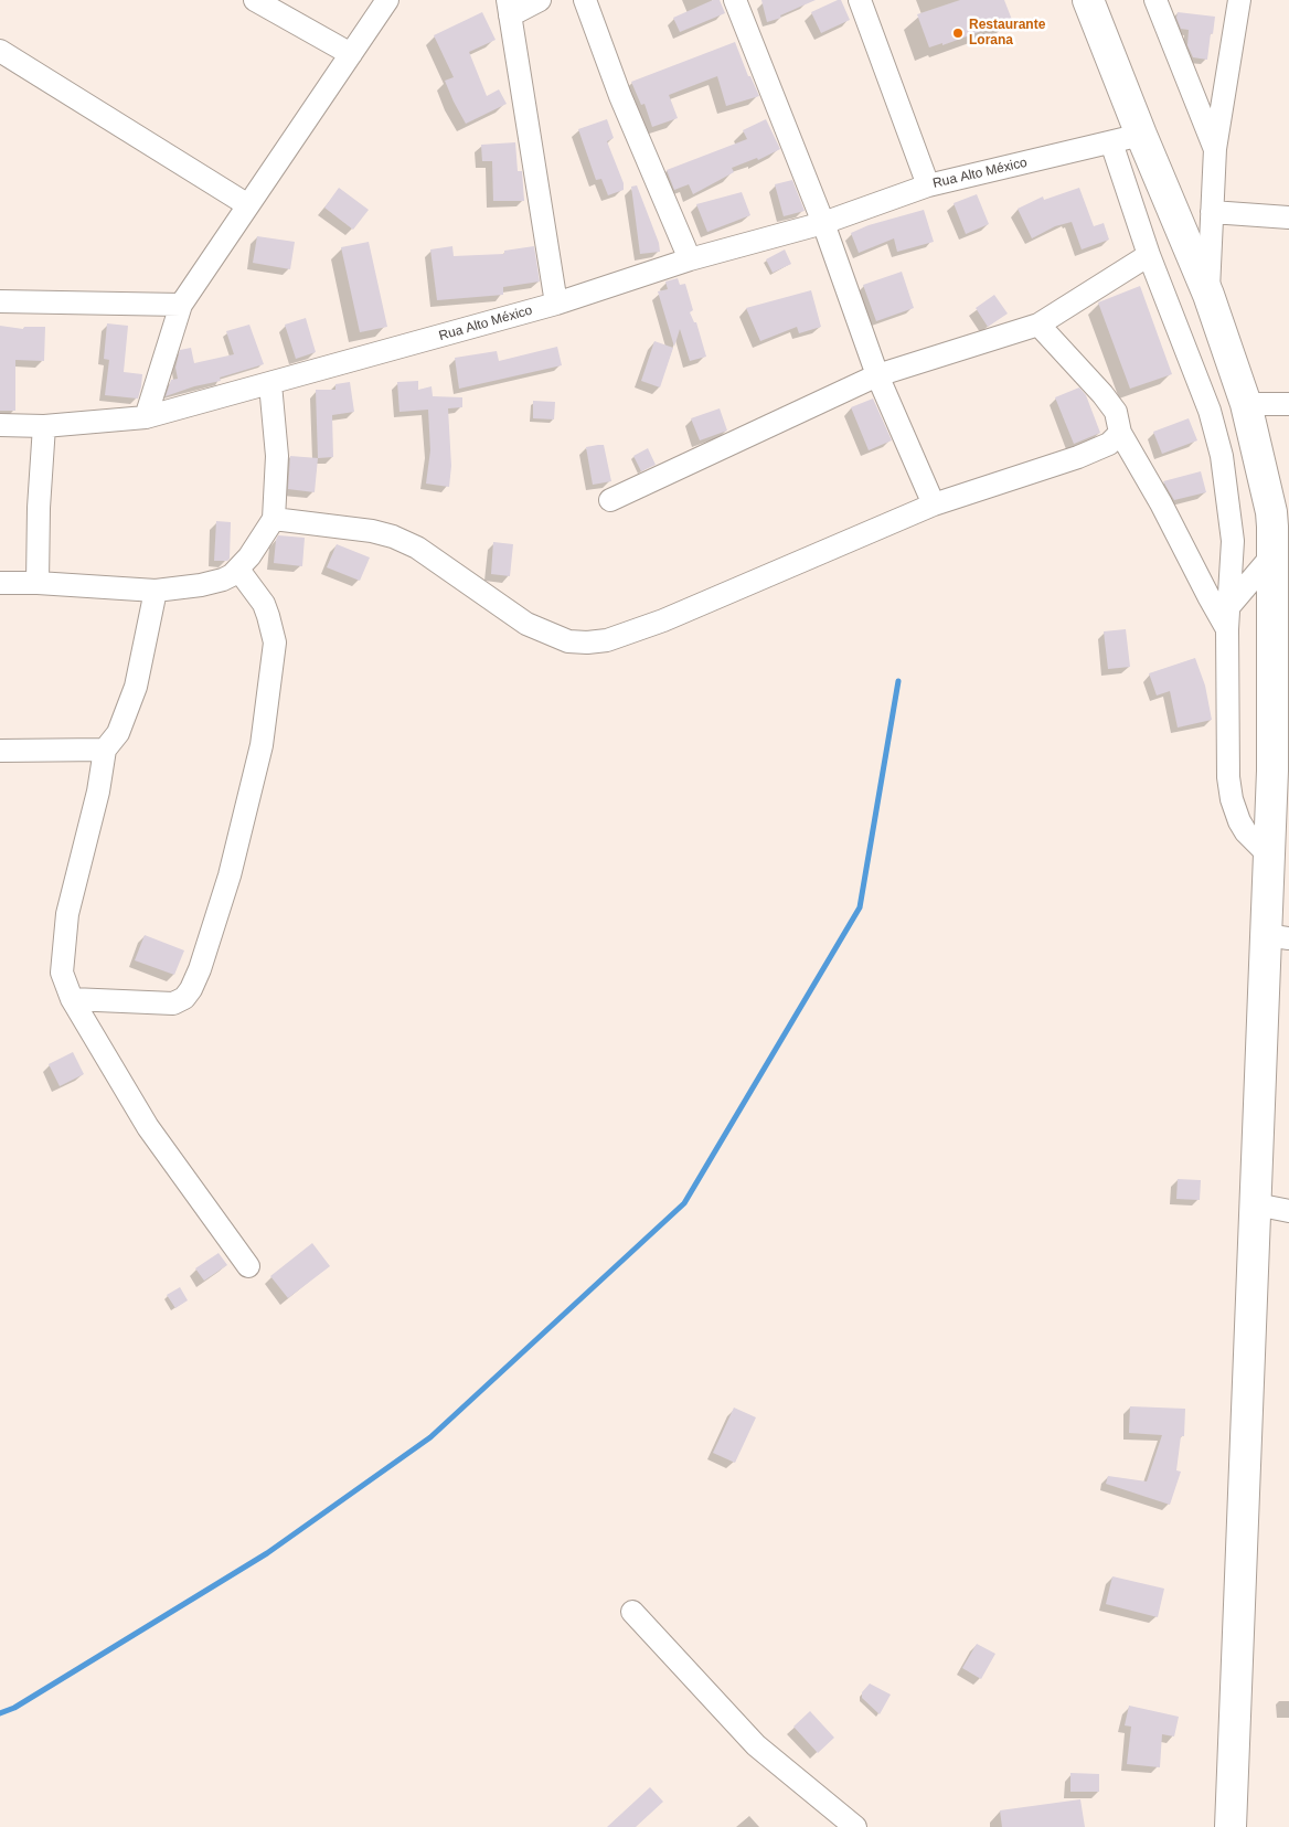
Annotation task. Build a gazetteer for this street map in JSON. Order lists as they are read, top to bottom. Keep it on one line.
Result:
{"streets":{"street":["Rua Alto México"]},"places":["Restaurante Lorana"]}
